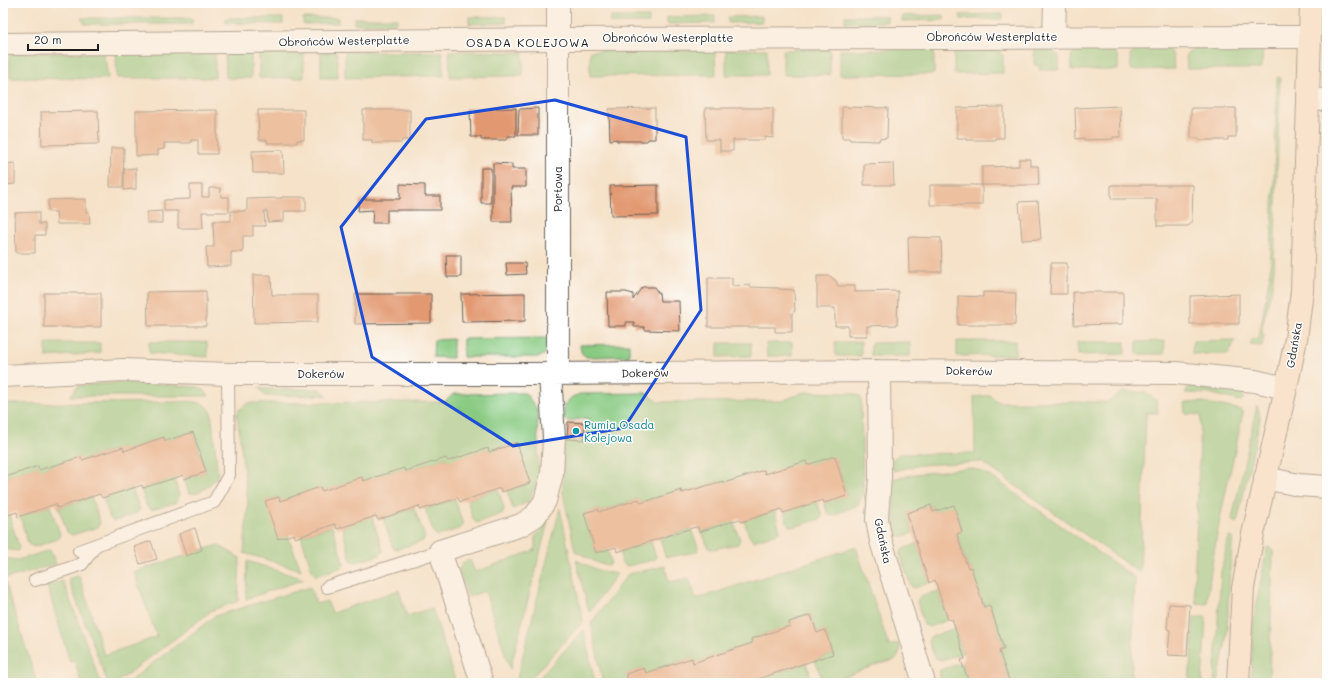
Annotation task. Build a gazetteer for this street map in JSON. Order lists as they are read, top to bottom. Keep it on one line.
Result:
{"streets":{"main road":["Gdańska"],"street":["Obrońców Westerplatte","Portowa","Dokerów"]},"crossings":[["Obrońców Westerplatte","Portowa"],["Obrońców Westerplatte","Gdańska"],["Portowa","Dokerów"],["Gdańska","Dokerów"]],"districts":["OSADA KOLEJOWA"],"places":["Rumia Osada Kolejowa"],"scale_bar":"20 m"}
